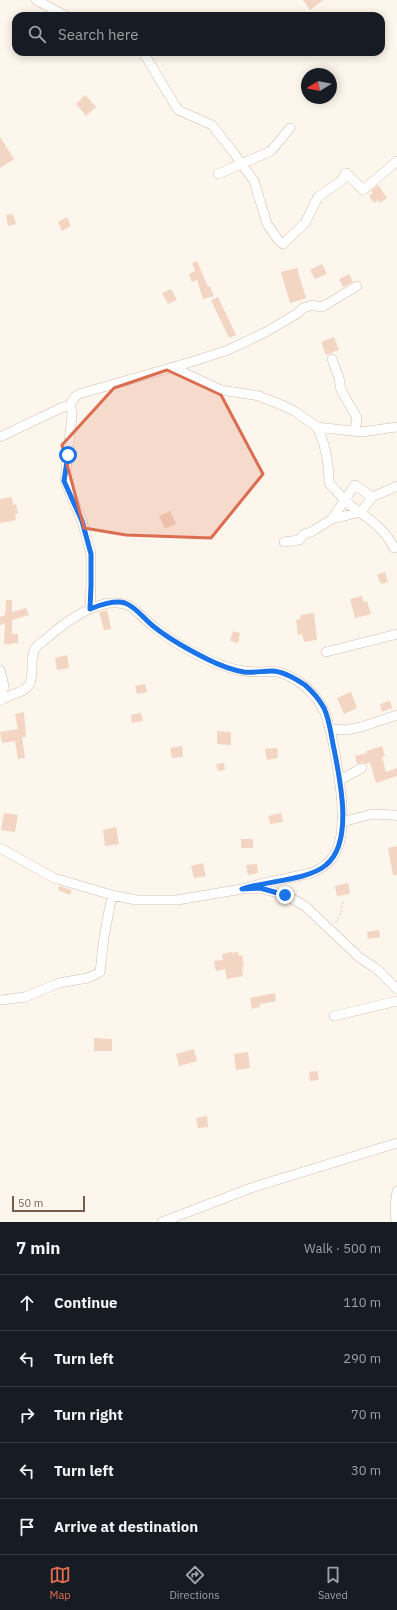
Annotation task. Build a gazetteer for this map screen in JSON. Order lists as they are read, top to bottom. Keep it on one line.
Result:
{"scale_bar":"50 m","north":"left","page":{"search":"Search here","scale":"50 m","heading":["7 min","Walk · 500 m"],"list":[["Continue","110 m"],["Turn left","290 m"],["Turn right","70 m"],["Turn left","30 m"],"Arrive at destination"],"nav":["Map","Directions","Saved"]}}
